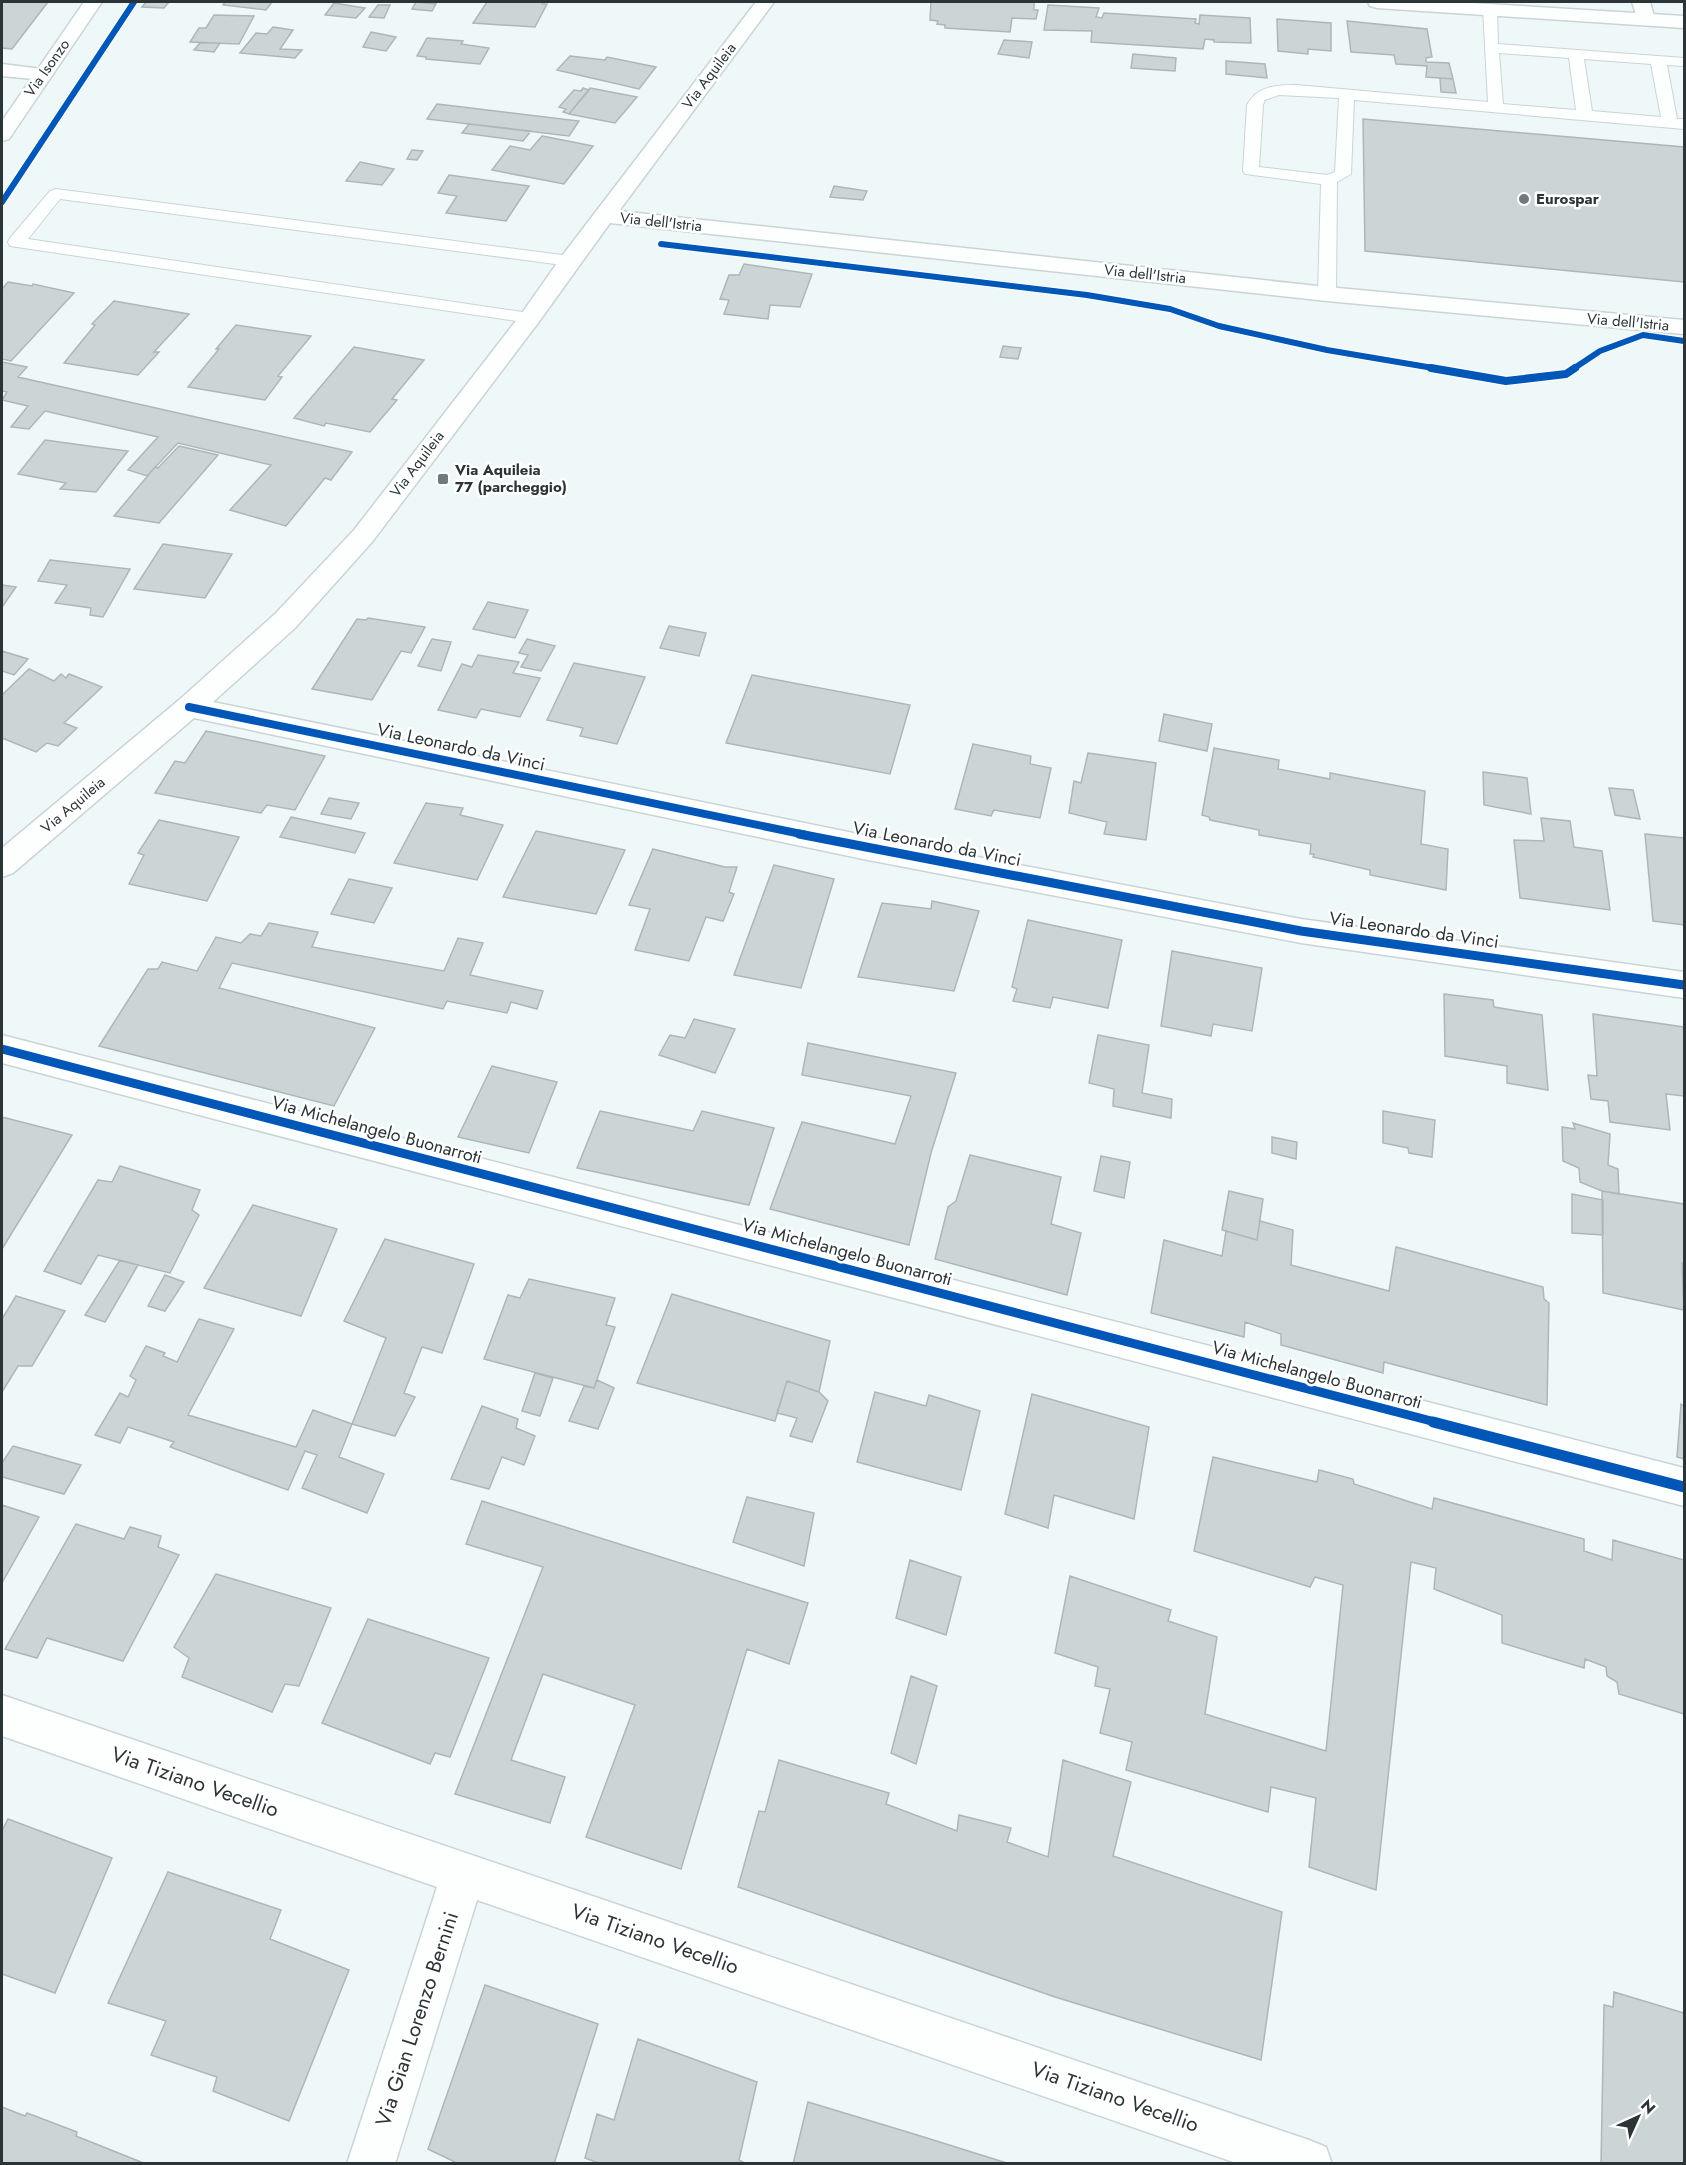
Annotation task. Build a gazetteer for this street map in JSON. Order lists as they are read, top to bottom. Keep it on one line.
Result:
{"streets":{"street":["Via Isonzo","Via Aquileia","Via dell'Istria","Via Leonardo da Vinci","Via Michelangelo Buonarroti","Via Tiziano Vecellio","Via Gian Lorenzo Bernini"]},"crossings":[["Via Aquileia","Via dell'Istria"],["Via Aquileia","Via Leonardo da Vinci"],["Via Tiziano Vecellio","Via Gian Lorenzo Bernini"]],"places":{"other":["Eurospar"],"transit":["Via Aquileia 77 (parcheggio)"]},"north":"top right"}
